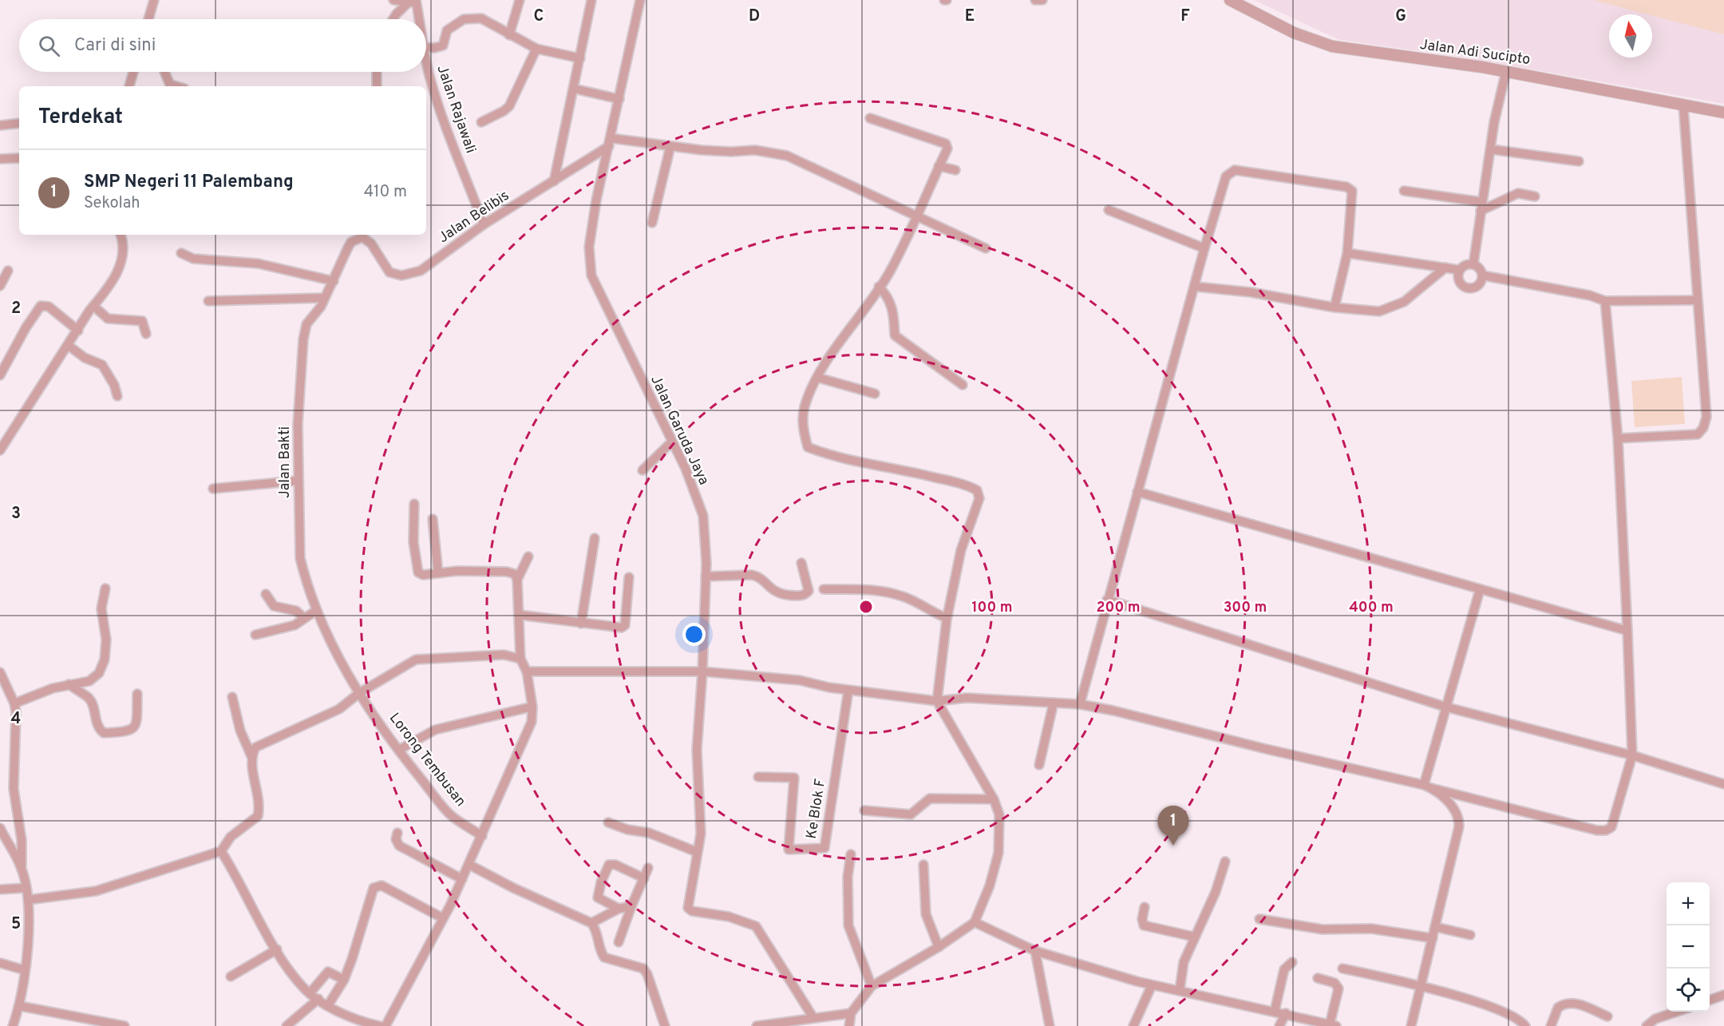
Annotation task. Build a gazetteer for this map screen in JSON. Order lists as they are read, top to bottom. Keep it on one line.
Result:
{"streets":{"street":["Jalan Adi Sucipto","Jalan Rajawali","Jalan Belibis","Jalan Garuda Jaya","Jalan Bakti","Lorong Tembusan","Ke Blok F"]},"crossings":[["Jalan Rajawali","Jalan Belibis"],["Jalan Belibis","Jalan Garuda Jaya"],["Jalan Belibis","Jalan Bakti"],["Jalan Bakti","Lorong Tembusan"]],"north":"top","page":{"search":"Cari di sini","heading":"Terdekat","list":[{"mark":"1","name":"SMP Negeri 11 Palembang","note":"Sekolah","value":"410 m"}],"pins":"1","map_buttons":["+","−"]},"grid":{"columns":["C","D","E","F","G"],"rows":["2","3","4","5"]},"rings":["100 m","200 m","300 m","400 m"]}
